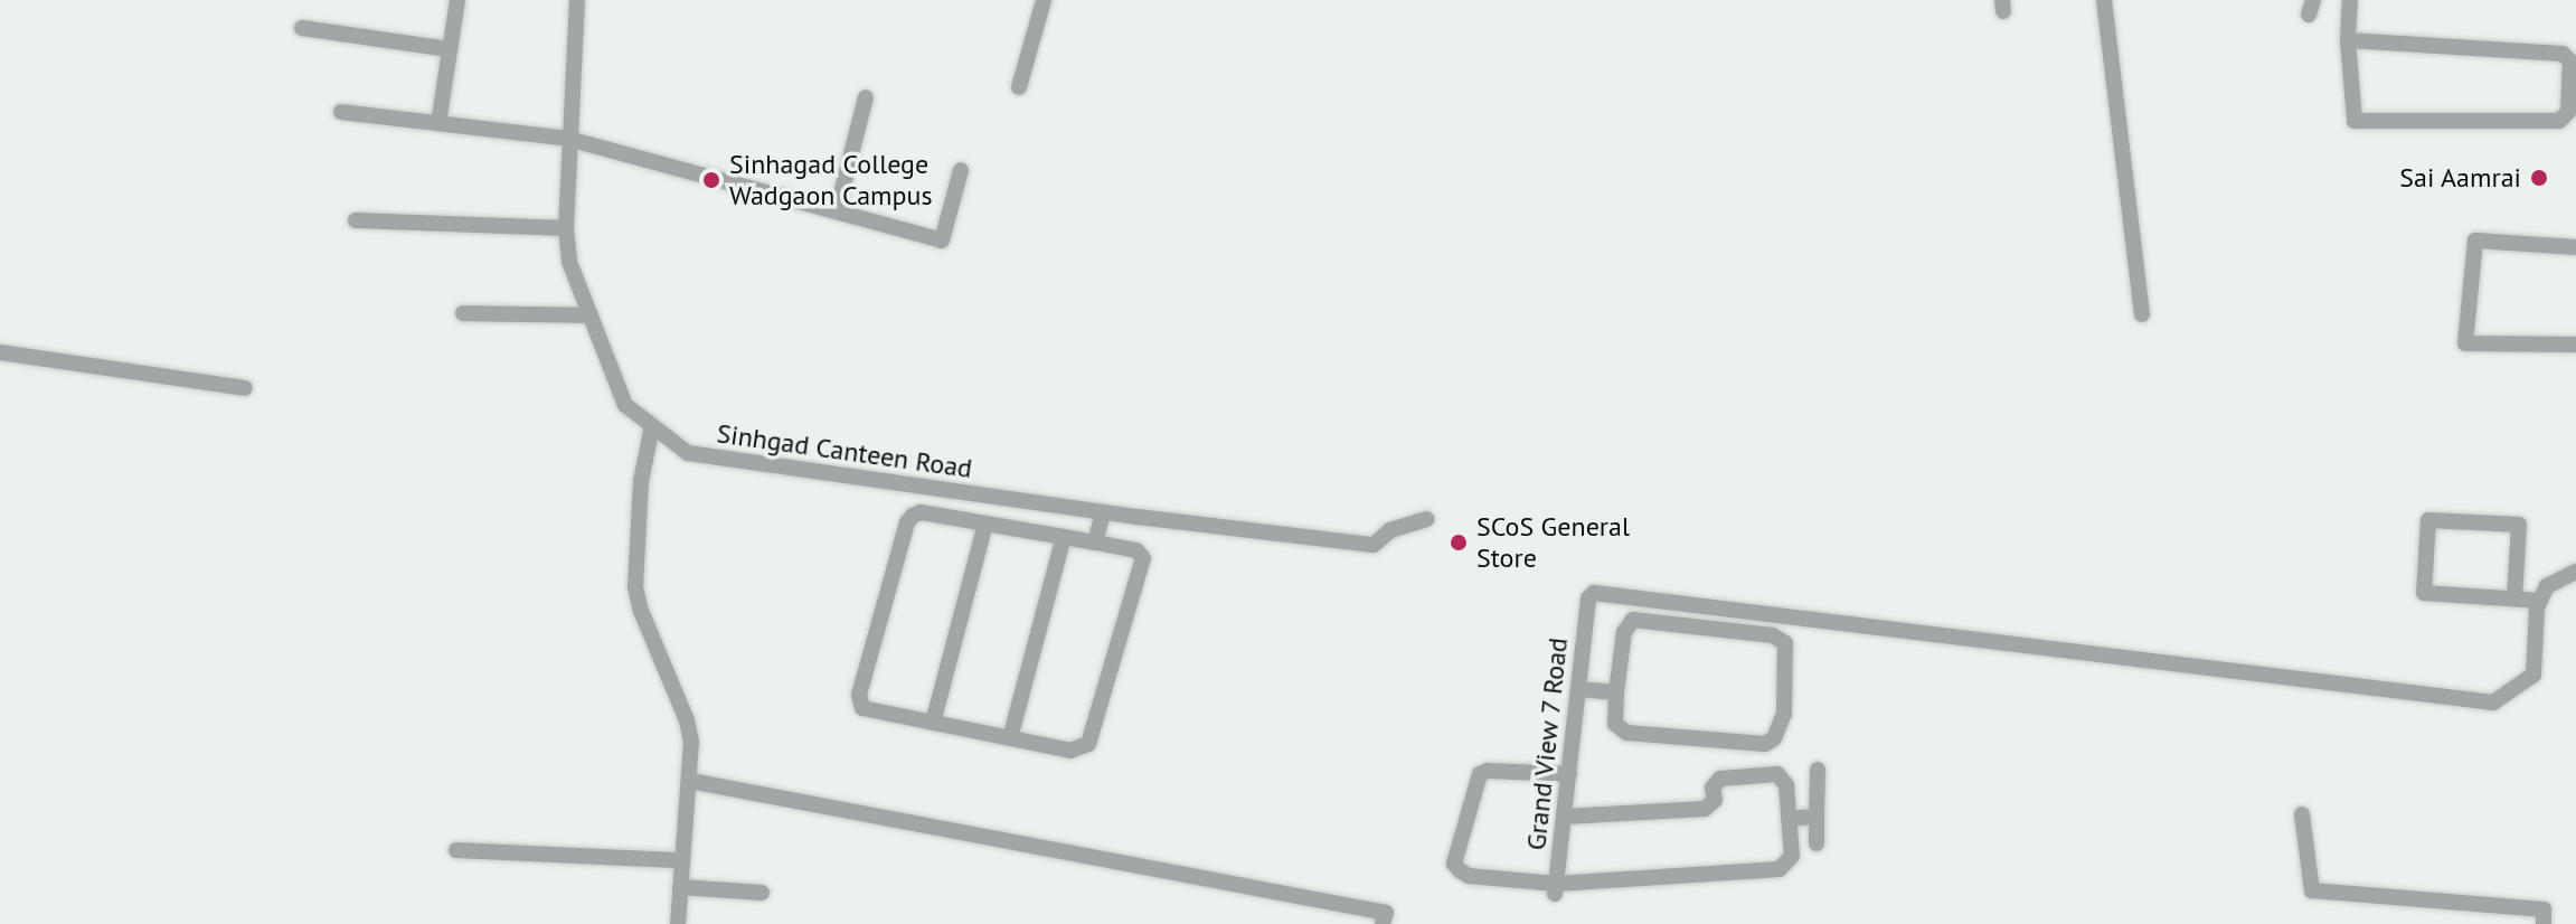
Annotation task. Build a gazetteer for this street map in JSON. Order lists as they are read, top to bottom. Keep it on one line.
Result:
{"streets":{"street":["Sinhgad Canteen Road","Grand View 7 Road"]},"places":["Sai Aamrai","Sinhagad College Wadgaon Campus","SCoS General Store"]}
